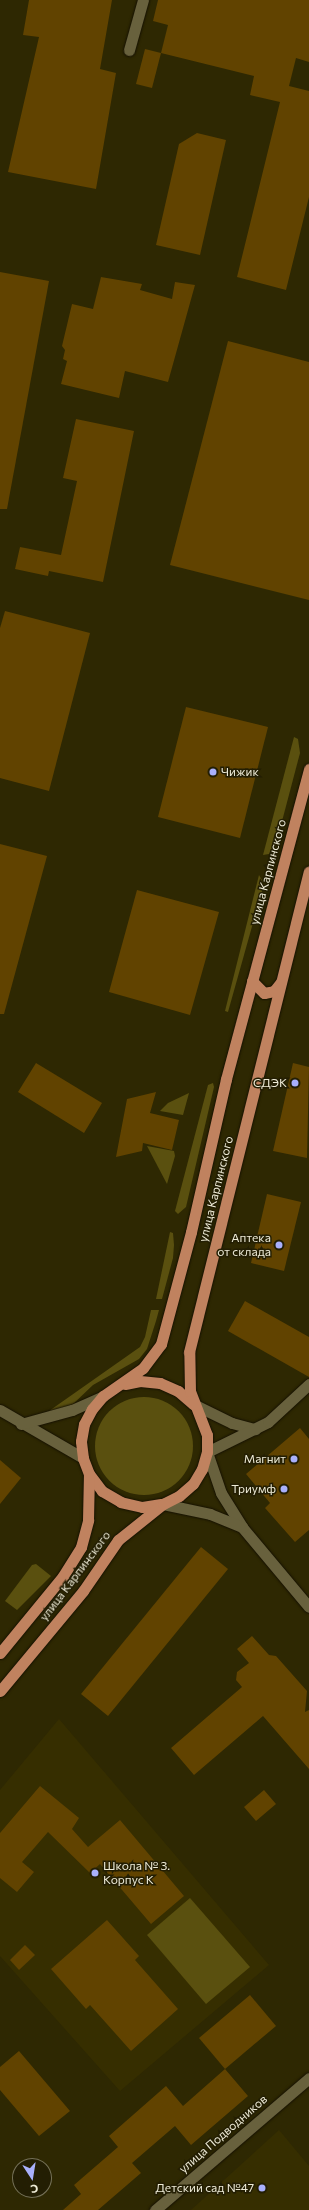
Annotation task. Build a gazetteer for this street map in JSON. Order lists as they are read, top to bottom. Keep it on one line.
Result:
{"streets":{"main road":["улица Карпинского"],"street":["улица Подводников"]},"places":["Чижик","СДЭК","Аптека от склада","Магнит","Триумф","Школа № 3. Корпус К","Детский сад №47"],"north":"bottom"}
